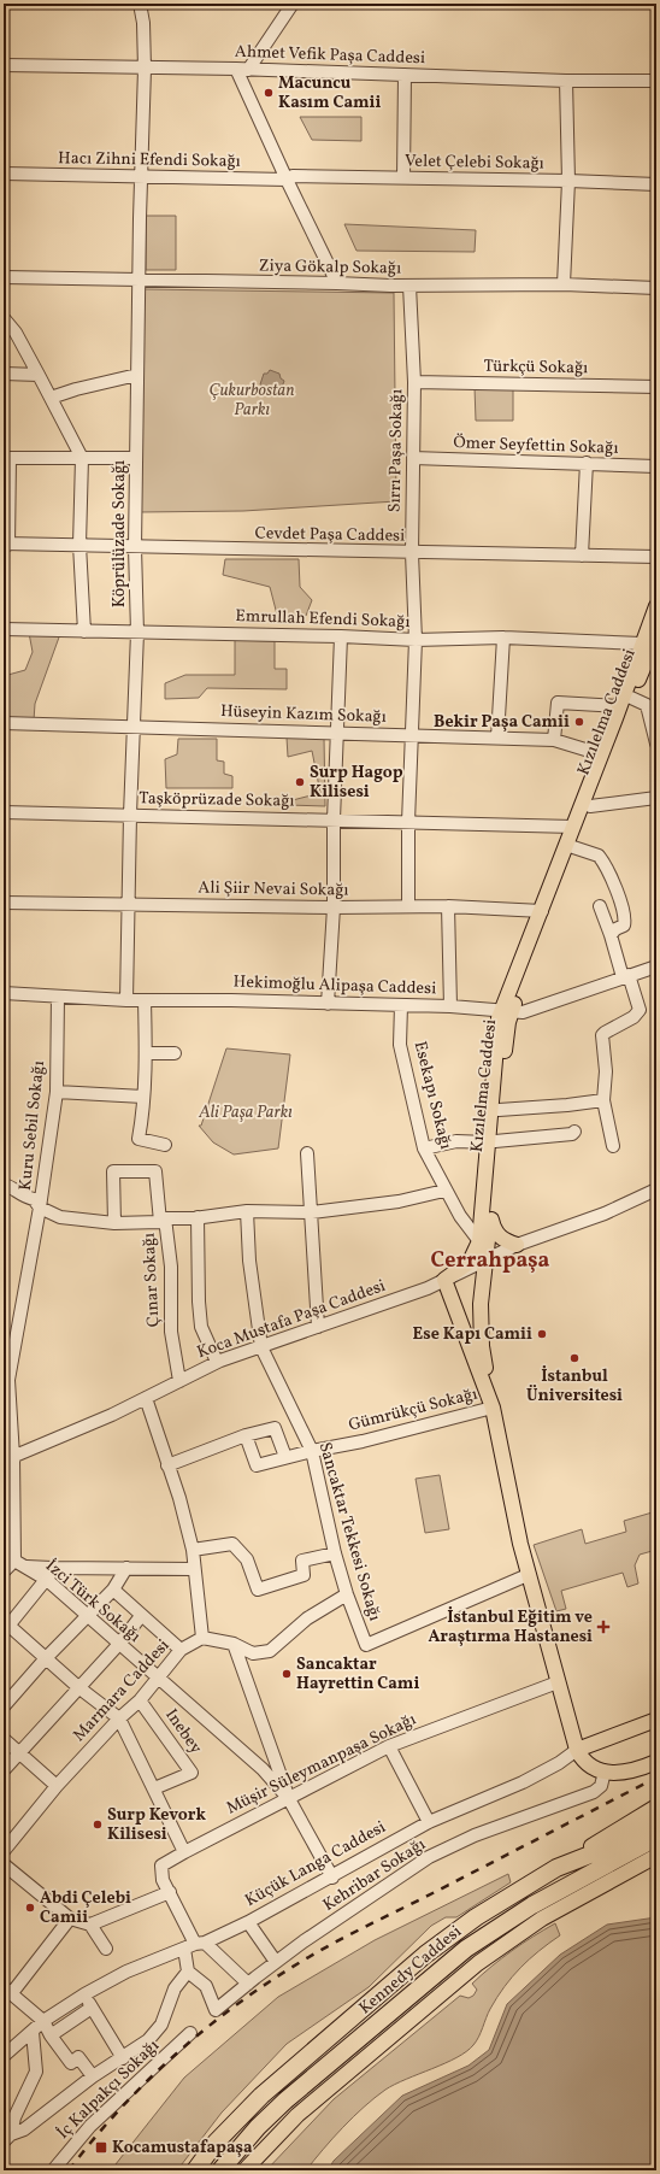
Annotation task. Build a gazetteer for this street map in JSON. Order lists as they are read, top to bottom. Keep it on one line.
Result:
{"streets":{"highway":["Kennedy Caddesi"],"main road":["Kızılelma Caddesi","Küçük Langa Caddesi"],"street":["Ahmet Vefik Paşa Caddesi","Hacı Zihni Efendi Sokağı","Velet Çelebi Sokağı","Ziya Gökalp Sokağı","Türkçü Sokağı","Ömer Seyfettin Sokağı","Sırrı Paşa Sokağı","Köprülüzade Sokağı","Cevdet Paşa Caddesi","Emrullah Efendi Sokağı","Hüseyin Kazım Sokağı","Taşköprüzade Sokağı","Ali Şiir Nevai Sokağı","Hekimoğlu Alipaşa Caddesi","Esekapı Sokağı","Kuru Sebil Sokağı","Çınar Sokağı","Koca Mustafa Paşa Caddesi","Gümrükçü Sokağı","Sancaktar Tekkesi Sokağı","İzci Türk Sokağı","Marmara Caddesi","Inebey","Müşir Süleymanpaşa Sokağı","Kehribar Sokağı","İç Kalpakçı Sokağı"]},"crossings":[["Ahmet Vefik Paşa Caddesi","Köprülüzade Sokağı"],["Hacı Zihni Efendi Sokağı","Velet Çelebi Sokağı"],["Hacı Zihni Efendi Sokağı","Köprülüzade Sokağı"],["Ziya Gökalp Sokağı","Sırrı Paşa Sokağı"],["Ziya Gökalp Sokağı","Köprülüzade Sokağı"],["Türkçü Sokağı","Sırrı Paşa Sokağı"],["Ömer Seyfettin Sokağı","Sırrı Paşa Sokağı"],["Sırrı Paşa Sokağı","Cevdet Paşa Caddesi"],["Sırrı Paşa Sokağı","Emrullah Efendi Sokağı"],["Sırrı Paşa Sokağı","Hüseyin Kazım Sokağı"],["Sırrı Paşa Sokağı","Taşköprüzade Sokağı"],["Sırrı Paşa Sokağı","Ali Şiir Nevai Sokağı"],["Köprülüzade Sokağı","Cevdet Paşa Caddesi"],["Köprülüzade Sokağı","Emrullah Efendi Sokağı"],["Köprülüzade Sokağı","Hüseyin Kazım Sokağı"],["Köprülüzade Sokağı","Taşköprüzade Sokağı"],["Köprülüzade Sokağı","Ali Şiir Nevai Sokağı"],["Köprülüzade Sokağı","Hekimoğlu Alipaşa Caddesi"],["Emrullah Efendi Sokağı","Kızılelma Caddesi"],["Kızılelma Caddesi","Hüseyin Kazım Sokağı"],["Kızılelma Caddesi","Taşköprüzade Sokağı"],["Kızılelma Caddesi","Ali Şiir Nevai Sokağı"],["Kızılelma Caddesi","Hekimoğlu Alipaşa Caddesi"],["Kızılelma Caddesi","Esekapı Sokağı"],["Kızılelma Caddesi","Koca Mustafa Paşa Caddesi"],["Hekimoğlu Alipaşa Caddesi","Esekapı Sokağı"],["Hekimoğlu Alipaşa Caddesi","Kuru Sebil Sokağı"],["Kuru Sebil Sokağı","Çınar Sokağı"],["Kuru Sebil Sokağı","Koca Mustafa Paşa Caddesi"],["Çınar Sokağı","Koca Mustafa Paşa Caddesi"],["Koca Mustafa Paşa Caddesi","Sancaktar Tekkesi Sokağı"],["Gümrükçü Sokağı","Sancaktar Tekkesi Sokağı"],["İzci Türk Sokağı","Marmara Caddesi"],["İzci Türk Sokağı","Müşir Süleymanpaşa Sokağı"],["Marmara Caddesi","Inebey"]],"districts":["Cerrahpaşa"],"parks":["Çukurbostan Parkı","Ali Paşa Parkı"],"places":{"other":["Macuncu Kasım Camii","Bekir Paşa Camii","Surp Hagop Kilisesi","Ese Kapı Camii","İstanbul Üniversitesi","Sancaktar Hayrettin Cami","Surp Kevork Kilisesi","Abdi Çelebi Camii"],"health":["İstanbul Eğitim ve Araştırma Hastanesi"],"transit":["Kocamustafapaşa"]}}
